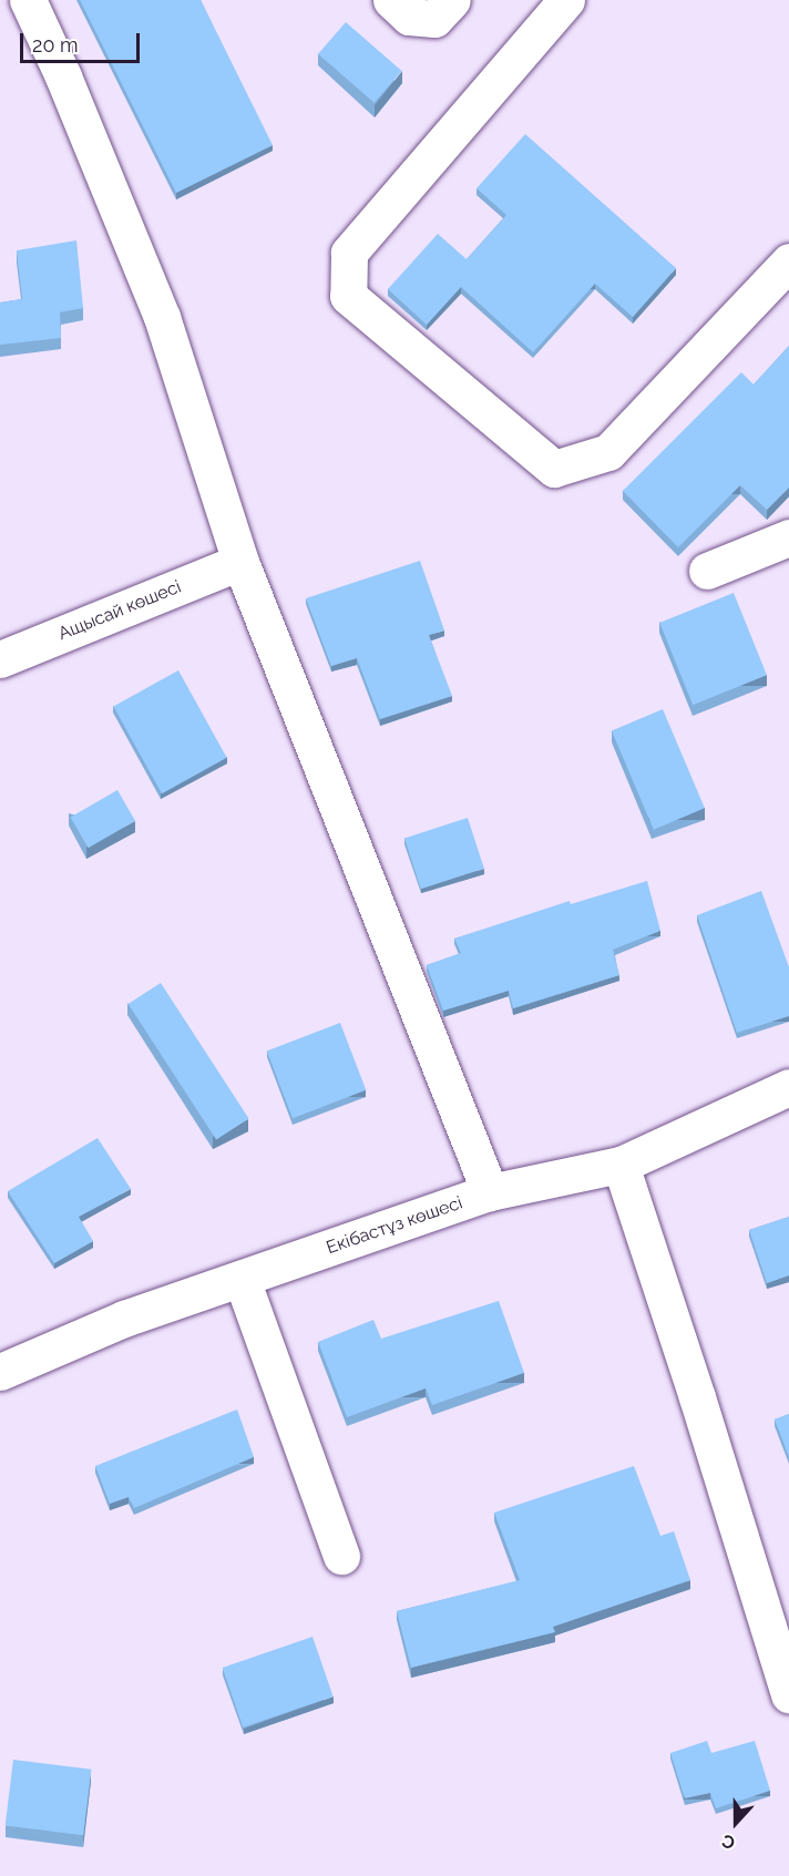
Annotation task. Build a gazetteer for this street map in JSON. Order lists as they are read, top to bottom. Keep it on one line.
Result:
{"streets":{"street":["Ащысай көшесі","Екібастұз көшесі"]},"scale_bar":"20 m","north":"bottom"}
